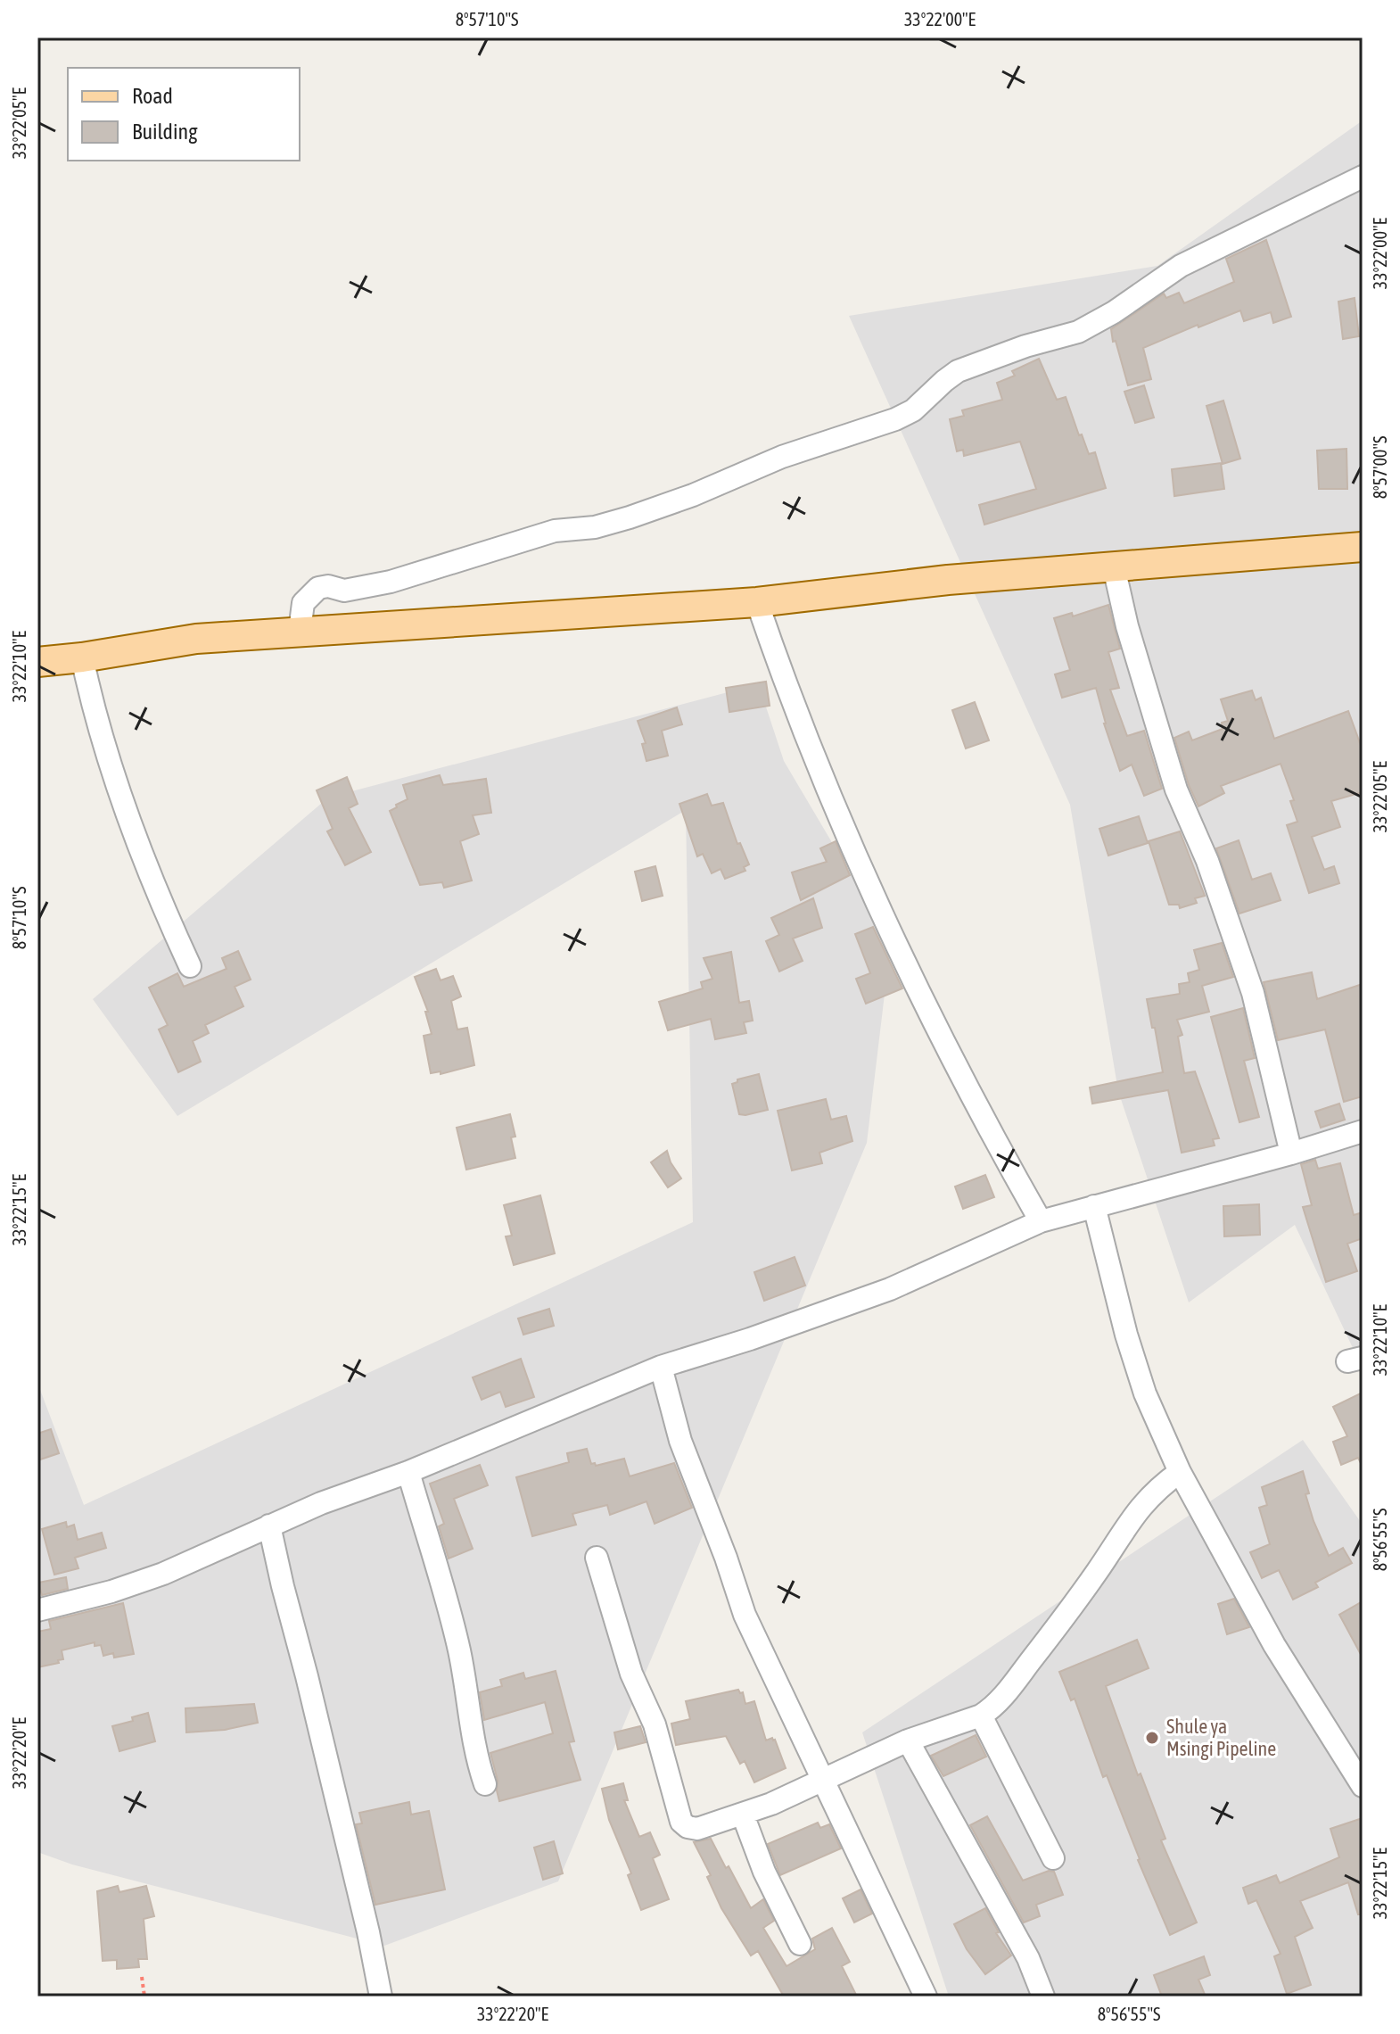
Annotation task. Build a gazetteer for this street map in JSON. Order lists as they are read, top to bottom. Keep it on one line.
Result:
{"places":["Shule ya Msingi Pipeline"],"legend":["Road","Building"],"coordinates":["8°57'10\"S","33°22'00\"E","33°22'05\"E","8°57'00\"S","33°22'10\"E","33°22'15\"E","8°56'55\"S","33°22'20\"E"]}
